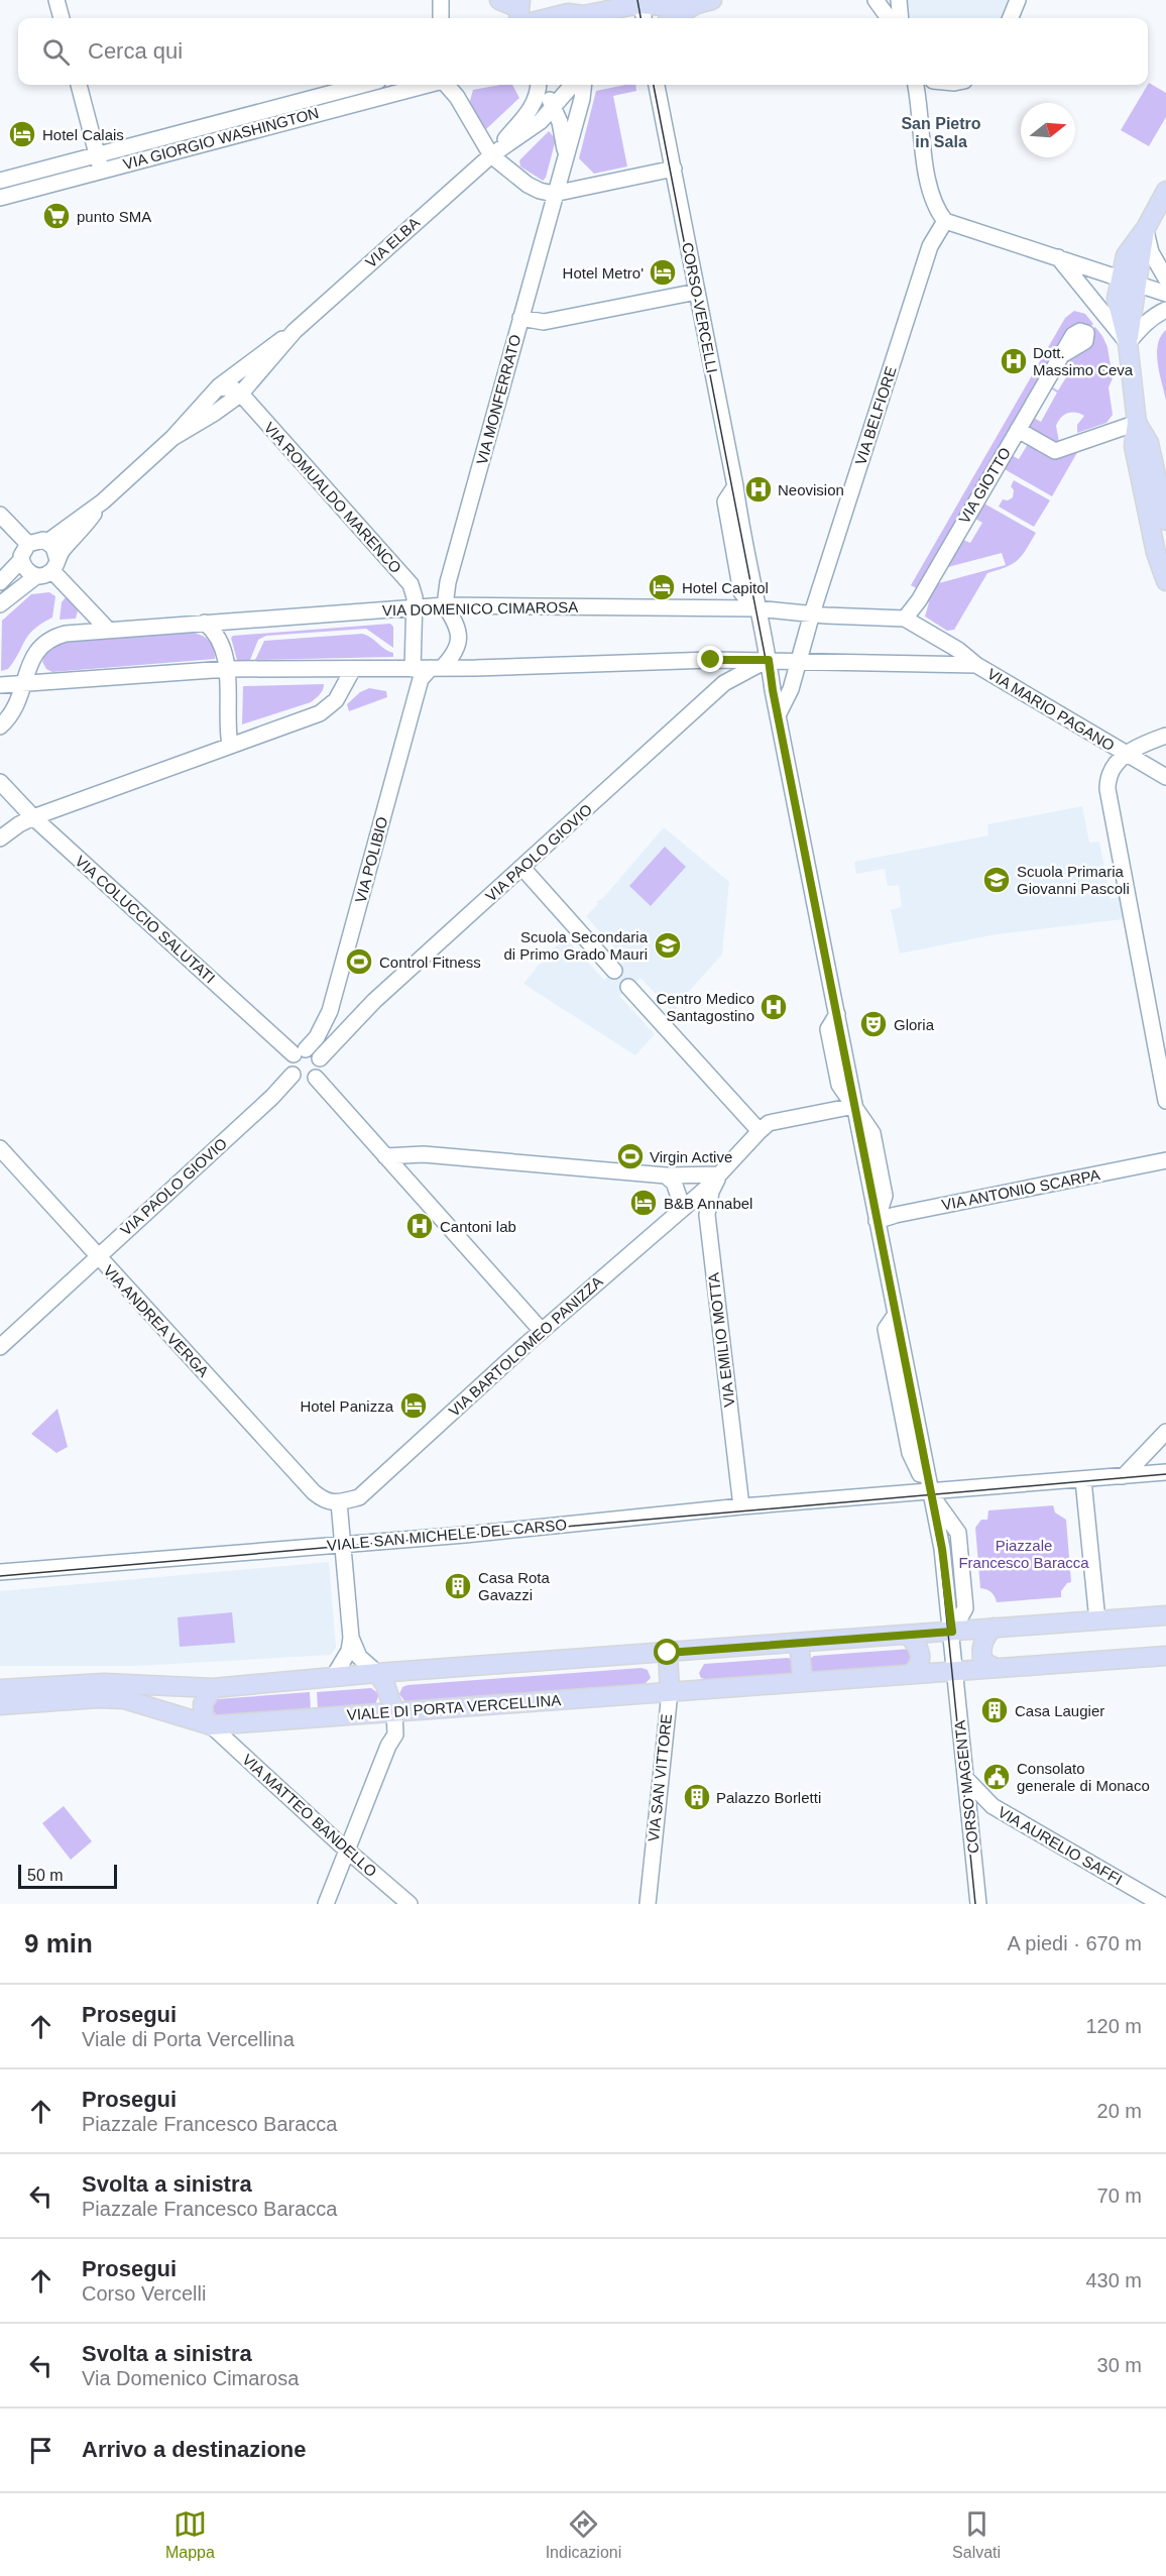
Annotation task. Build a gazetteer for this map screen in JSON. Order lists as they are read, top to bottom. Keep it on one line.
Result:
{"streets":{"main road":["VIALE DI PORTA VERCELLINA","VIA SAN VITTORE"],"street":["VIA GIORGIO WASHINGTON","VIA ELBA","CORSO VERCELLI","VIA MONFERRATO","VIA BELFIORE","VIA GIOTTO","VIA ROMUALDO MARENCO","VIA DOMENICO CIMAROSA","VIA MARIO PAGANO","VIA PAOLO GIOVIO","VIA POLIBIO","VIA COLUCCIO SALUTATI","VIA ANTONIO SCARPA","VIA ANDREA VERGA","VIA EMILIO MOTTA","VIA BARTOLOMEO PANIZZA","VIALE SAN MICHELE DEL CARSO","CORSO MAGENTA","VIA MATTEO BANDELLO","VIA AURELIO SAFFI"]},"crossings":[["VIA ELBA","VIA ROMUALDO MARENCO"],["CORSO VERCELLI","VIA BELFIORE"],["CORSO VERCELLI","VIA DOMENICO CIMAROSA"],["CORSO VERCELLI","VIA PAOLO GIOVIO"],["CORSO VERCELLI","VIA ANTONIO SCARPA"],["CORSO VERCELLI","VIALE SAN MICHELE DEL CARSO"],["VIA MONFERRATO","VIA DOMENICO CIMAROSA"],["VIA MONFERRATO","VIA POLIBIO"],["VIA BELFIORE","VIA DOMENICO CIMAROSA"],["VIA GIOTTO","VIA DOMENICO CIMAROSA"],["VIA GIOTTO","VIA MARIO PAGANO"],["VIA ROMUALDO MARENCO","VIA DOMENICO CIMAROSA"],["VIA DOMENICO CIMAROSA","VIA MARIO PAGANO"],["VIA DOMENICO CIMAROSA","VIA POLIBIO"],["VIA PAOLO GIOVIO","VIA POLIBIO"],["VIA PAOLO GIOVIO","VIA COLUCCIO SALUTATI"],["VIA PAOLO GIOVIO","VIA ANDREA VERGA"],["VIA POLIBIO","VIA COLUCCIO SALUTATI"],["VIA ANDREA VERGA","VIA BARTOLOMEO PANIZZA"],["VIA EMILIO MOTTA","VIA BARTOLOMEO PANIZZA"],["VIA EMILIO MOTTA","VIALE SAN MICHELE DEL CARSO"],["VIALE DI PORTA VERCELLINA","VIA SAN VITTORE"],["VIALE DI PORTA VERCELLINA","VIA MATTEO BANDELLO"],["CORSO MAGENTA","VIA AURELIO SAFFI"]],"districts":["San Pietro in Sala"],"parks":["Piazzale Francesco Baracca"],"places":{"hotel":["Hotel Calais","Hotel Metro'","Hotel Capitol","B&B Annabel","Hotel Panizza"],"supermarket":["punto SMA"],"hospital":["Dott. Massimo Ceva","Neovision","Centro Medico Santagostino","Cantoni lab"],"school or university":["Scuola Primaria Giovanni Pascoli","Scuola Secondaria di Primo Grado Mauri"],"sports":["Control Fitness","Virgin Active"],"theatre":["Gloria"],"building":["Casa Rota Gavazzi","Casa Laugier","Palazzo Borletti"],"public building":["Consolato generale di Monaco"]},"scale_bar":"50 m","north":"right","page":{"search":"Cerca qui","scale":"50 m","heading":["9 min","A piedi · 670 m"],"list":[["Prosegui","Viale di Porta Vercellina","120 m"],["Prosegui","Piazzale Francesco Baracca","20 m"],["Svolta a sinistra","Piazzale Francesco Baracca","70 m"],["Prosegui","Corso Vercelli","430 m"],["Svolta a sinistra","Via Domenico Cimarosa","30 m"],"Arrivo a destinazione"],"nav":["Mappa","Indicazioni","Salvati"]}}
